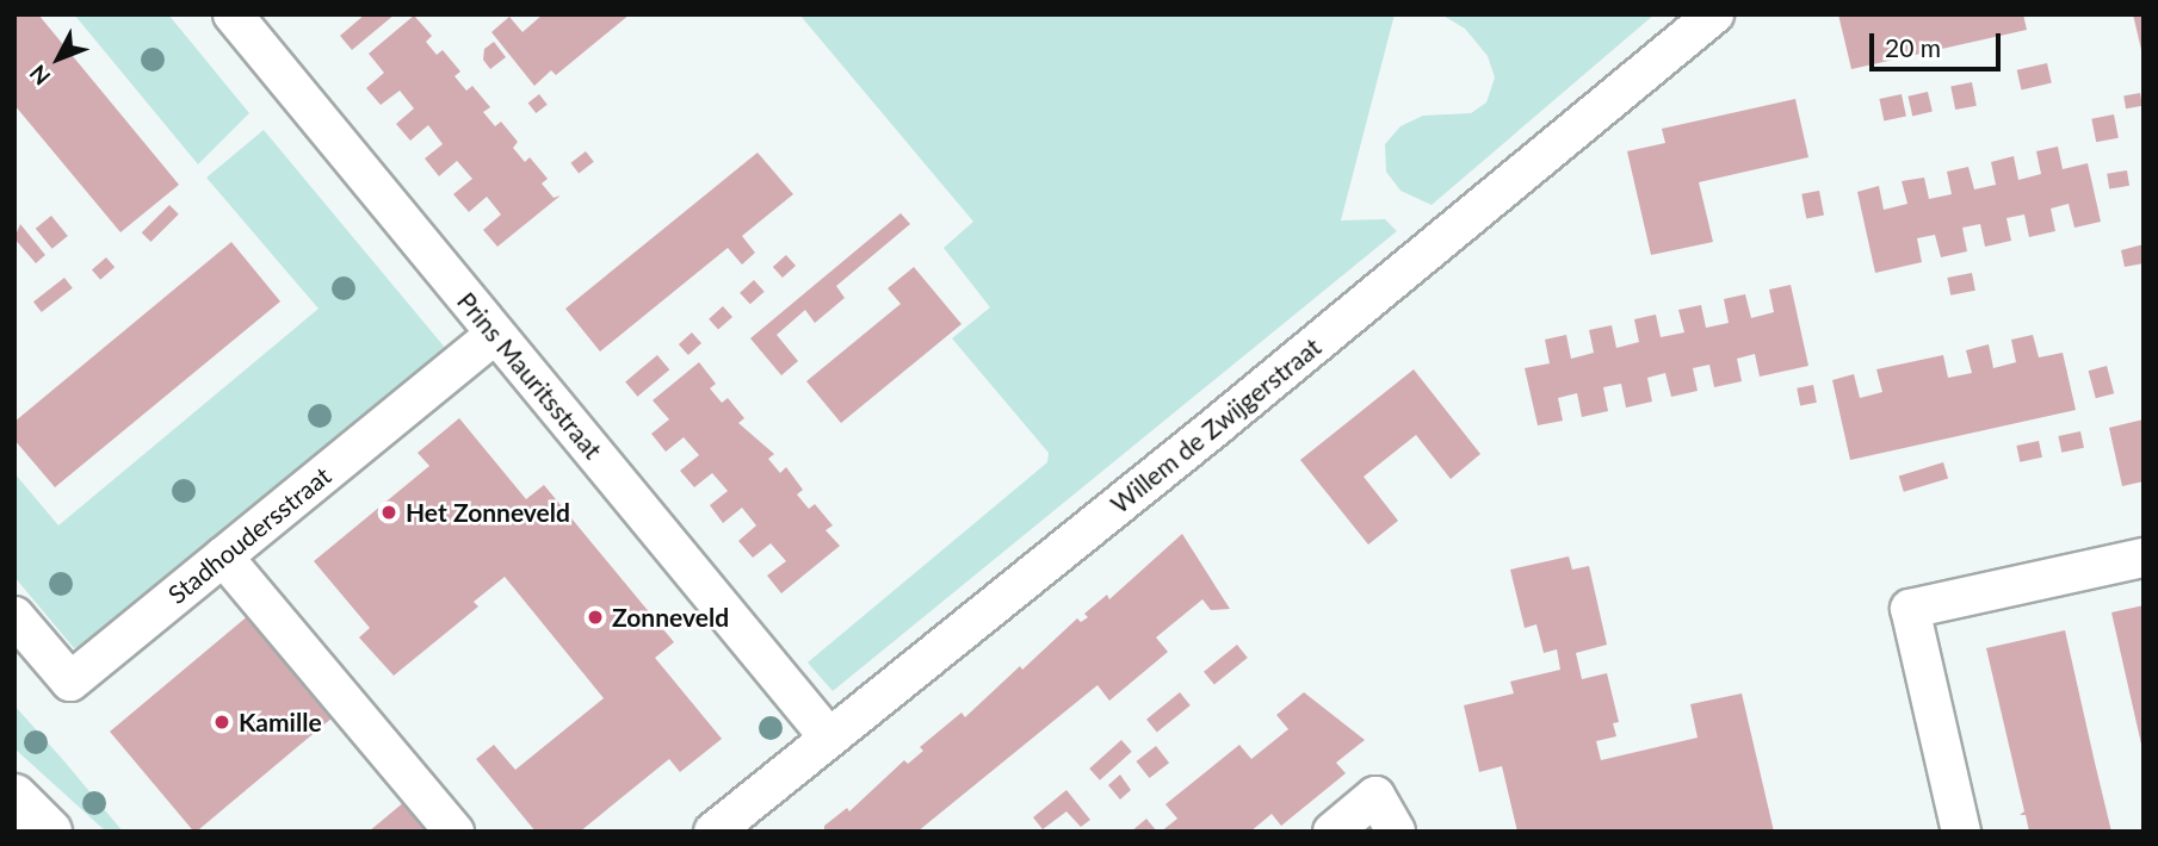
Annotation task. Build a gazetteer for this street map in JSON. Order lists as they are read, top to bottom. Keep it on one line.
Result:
{"streets":{"street":["Prins Mauritsstraat","Willem de Zwijgerstraat","Stadhoudersstraat"]},"crossings":[["Prins Mauritsstraat","Willem de Zwijgerstraat"],["Prins Mauritsstraat","Stadhoudersstraat"]],"places":["Het Zonneveld","Zonneveld","Kamille"],"scale_bar":"20 m","north":"bottom left"}
